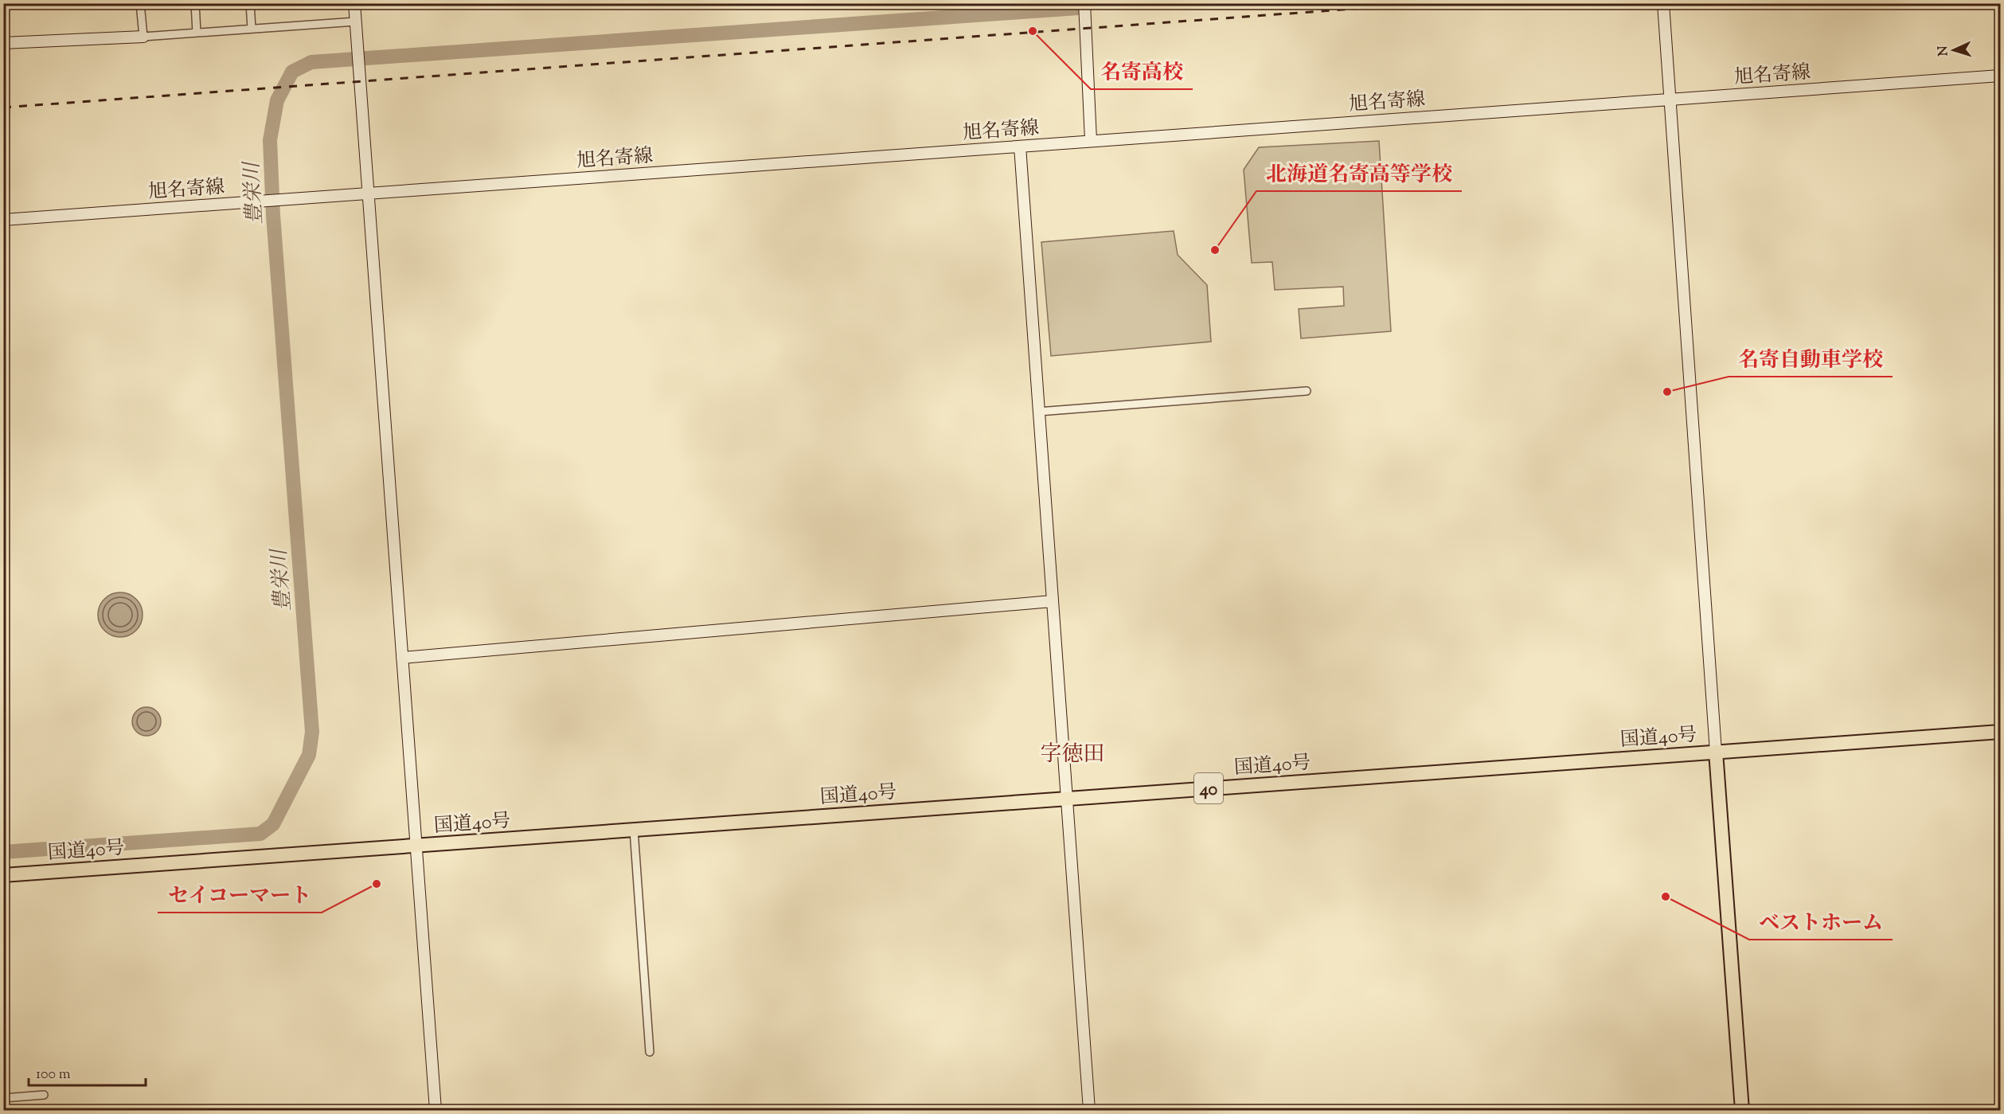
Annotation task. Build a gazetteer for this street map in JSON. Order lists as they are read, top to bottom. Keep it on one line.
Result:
{"streets":{"highway":["国道40号","40"],"street":["旭名寄線"]},"districts":["字徳田"],"water":["豊栄川"],"places":["名寄高校","北海道名寄高等学校","名寄自動車学校","セイコーマート","ベストホーム"],"scale_bar":"100 m","north":"left"}
